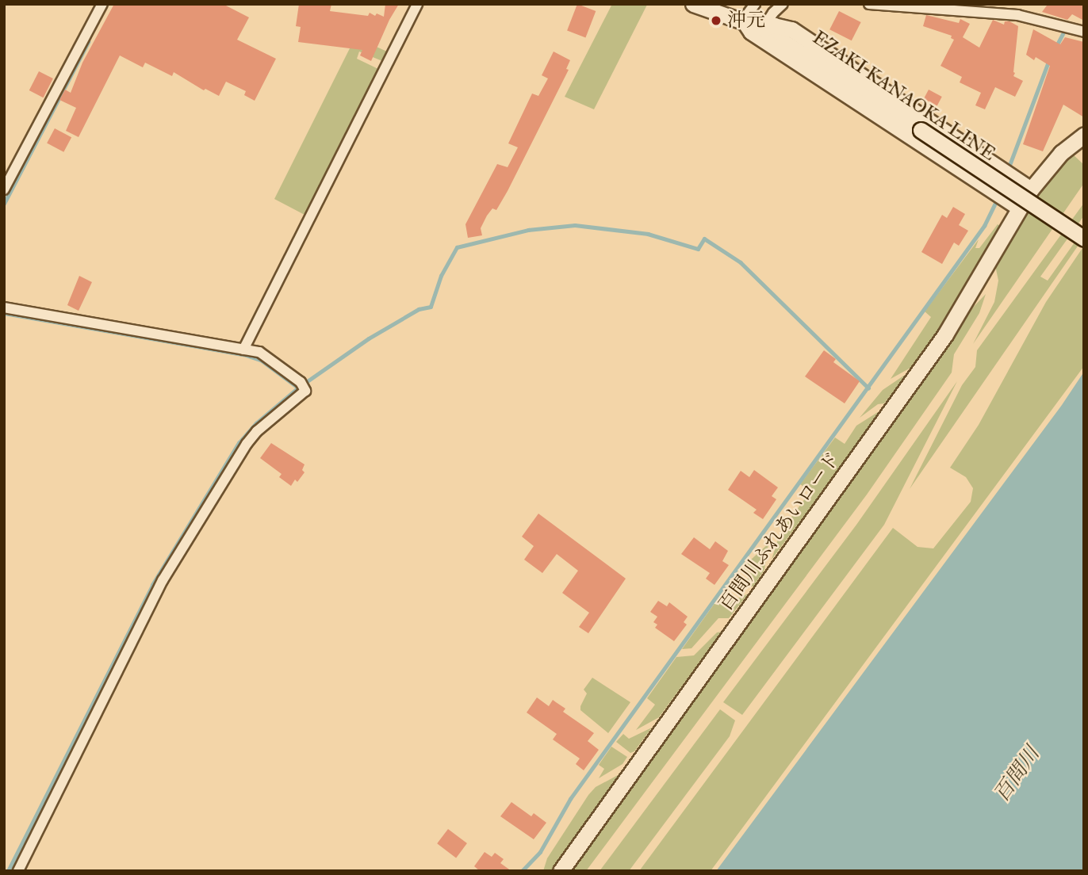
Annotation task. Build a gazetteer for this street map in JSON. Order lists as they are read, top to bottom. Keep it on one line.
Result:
{"streets":{"main road":["EZAKI KANAOKA LINE","百間川ふれあいロード"]},"water":["百間川"],"places":["沖元"]}
